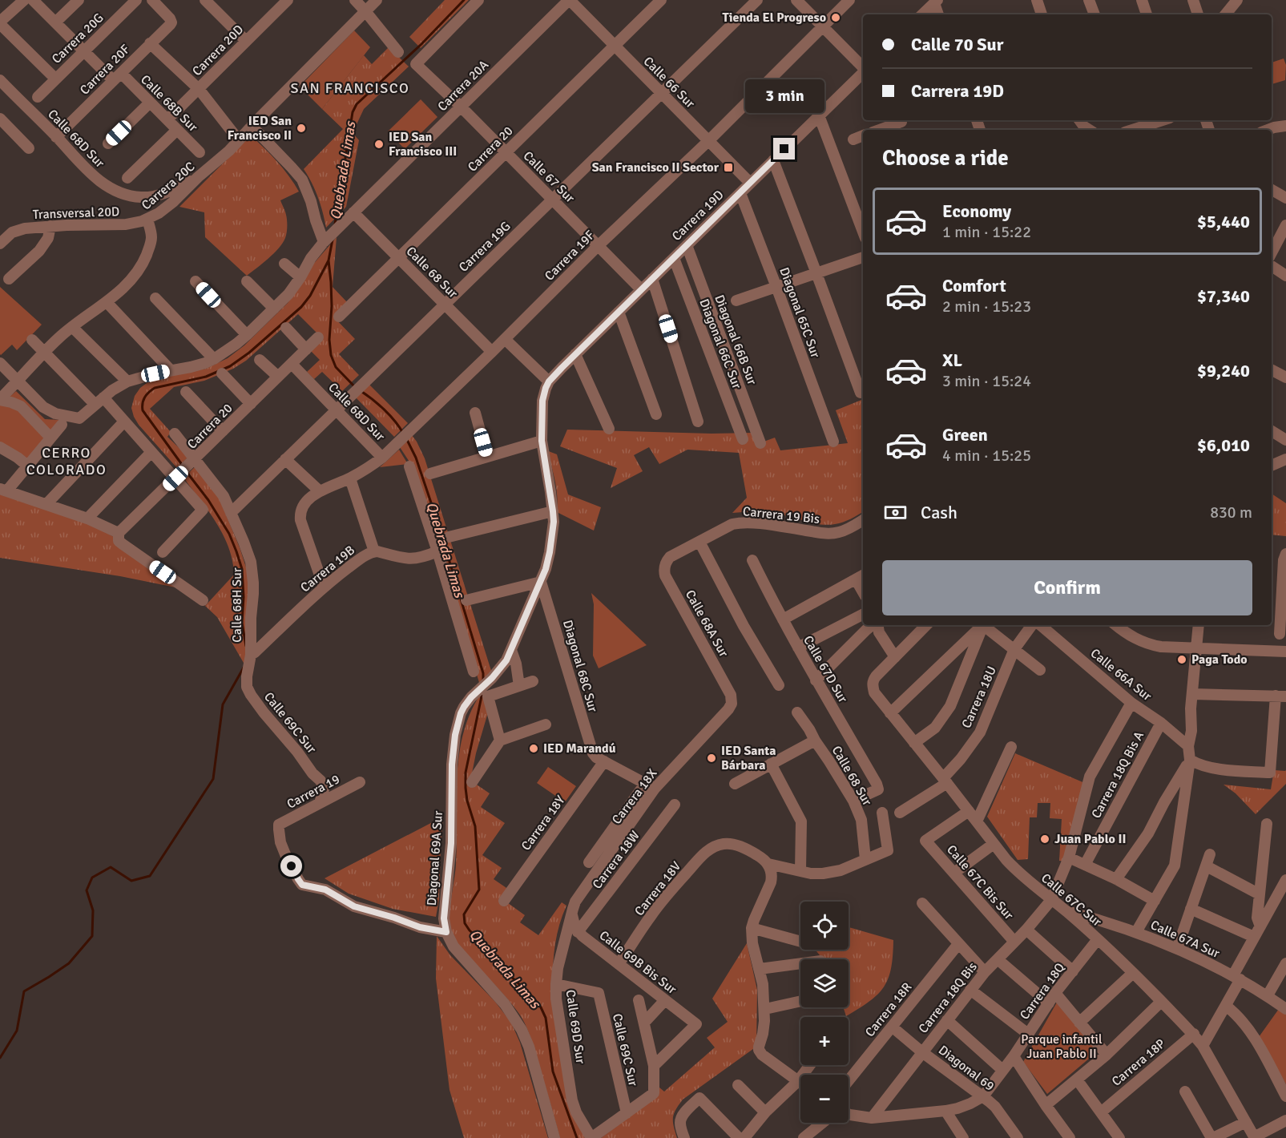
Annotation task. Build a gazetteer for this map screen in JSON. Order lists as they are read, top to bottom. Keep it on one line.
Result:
{"streets":{"street":["Carrera 20G","Carrera 20D","Carrera 20F","Calle 66 Sur","Carrera 20A","Calle 68B Sur","Calle 68D Sur","Carrera 20","Calle 67 Sur","Carrera 20C","Transversal 20D","Carrera 19D","Carrera 19G","Carrera 19F","Calle 68 Sur","Diagonal 65C Sur","Diagonal 66B Sur","Diagonal 66C Sur","Carrera 19 Bis","Carrera 19B","Calle 68H Sur","Calle 68A Sur","Diagonal 68C Sur","Calle 67D Sur","Calle 66A Sur","Carrera 18U","Calle 69C Sur","Carrera 18Q Bis A","Carrera 19","Carrera 18X","Carrera 18Y","Diagonal 69A Sur","Carrera 18W","Calle 67C Bis Sur","Carrera 18V","Calle 67C Sur","Calle 67A Sur","Calle 69B Bis Sur","Carrera 18Q","Carrera 18Q Bis","Carrera 18R","Calle 69D Sur","Carrera 18P","Diagonal 69"]},"crossings":[["Carrera 20G","Calle 68B Sur"],["Carrera 20D","Calle 68B Sur"],["Carrera 20F","Calle 68B Sur"],["Carrera 20F","Calle 68D Sur"],["Calle 66 Sur","Carrera 20A"],["Calle 66 Sur","Carrera 20"],["Calle 66 Sur","Carrera 19D"],["Calle 66 Sur","Carrera 19G"],["Calle 66 Sur","Carrera 19F"],["Carrera 20A","Calle 67 Sur"],["Carrera 20A","Carrera 20C"],["Carrera 20A","Calle 68 Sur"],["Calle 68D Sur","Carrera 20"],["Calle 68D Sur","Carrera 20C"],["Calle 68D Sur","Carrera 19G"],["Calle 68D Sur","Carrera 19F"],["Carrera 20","Calle 67 Sur"],["Carrera 20","Calle 68 Sur"],["Carrera 20","Calle 68H Sur"],["Calle 67 Sur","Carrera 19D"],["Calle 67 Sur","Carrera 19G"],["Calle 67 Sur","Carrera 19F"],["Carrera 20C","Transversal 20D"],["Carrera 19D","Diagonal 65C Sur"],["Carrera 19D","Diagonal 66B Sur"],["Carrera 19D","Diagonal 66C Sur"],["Carrera 19D","Diagonal 69A Sur"],["Carrera 19G","Calle 68 Sur"],["Carrera 19G","Calle 68H Sur"],["Carrera 19F","Calle 68 Sur"],["Carrera 19F","Carrera 19B"],["Calle 68 Sur","Calle 67D Sur"],["Carrera 19 Bis","Calle 68A Sur"],["Carrera 19B","Calle 68H Sur"],["Carrera 19B","Calle 69C Sur"],["Calle 68H Sur","Calle 69C Sur"],["Calle 68A Sur","Carrera 18X"],["Diagonal 68C Sur","Carrera 18Y"],["Diagonal 68C Sur","Diagonal 69A Sur"],["Calle 66A Sur","Carrera 18Q Bis A"],["Calle 66A Sur","Carrera 18Q Bis"],["Carrera 18U","Calle 67C Sur"],["Calle 69C Sur","Carrera 19"],["Calle 69C Sur","Calle 69D Sur"],["Carrera 19","Diagonal 69A Sur"],["Carrera 18X","Calle 69B Bis Sur"],["Carrera 18X","Calle 69D Sur"],["Carrera 18W","Calle 69B Bis Sur"],["Calle 67C Bis Sur","Calle 67C Sur"],["Calle 67C Bis Sur","Carrera 18Q"],["Calle 67C Bis Sur","Carrera 18Q Bis"],["Carrera 18V","Calle 69B Bis Sur"],["Calle 67C Sur","Calle 67A Sur"],["Calle 67C Sur","Carrera 18Q"],["Calle 67C Sur","Carrera 18Q Bis"],["Calle 67C Sur","Carrera 18P"],["Calle 69B Bis Sur","Calle 69D Sur"],["Carrera 18Q","Carrera 18Q Bis"],["Carrera 18Q","Diagonal 69"],["Carrera 18Q Bis","Diagonal 69"],["Carrera 18R","Diagonal 69"]],"districts":["SAN FRANCISCO","CERRO COLORADO"],"water":["Quebrada Limas"],"parks":["Parque infantil Juan Pablo II"],"places":{"other":["Tienda El Progreso","IED San Francisco II","IED San Francisco III","Paga Todo","IED Marandú","IED Santa Bárbara","Juan Pablo II"],"transit":["San Francisco II Sector"]},"page":{"banner":["Calle 70 Sur","Carrera 19D"],"bubble":"3 min","heading":"Choose a ride","list":[{"name":"Economy","note":"1 min · 15:22","value":"$5,440"},{"name":"Comfort","note":"2 min · 15:23","value":"$7,340"},{"name":"XL","note":"3 min · 15:24","value":"$9,240"},{"name":"Green","note":"4 min · 15:25","value":"$6,010"}],"pay":["Cash","830 m"],"buttons":"Confirm","map_buttons":["+","−"]}}
